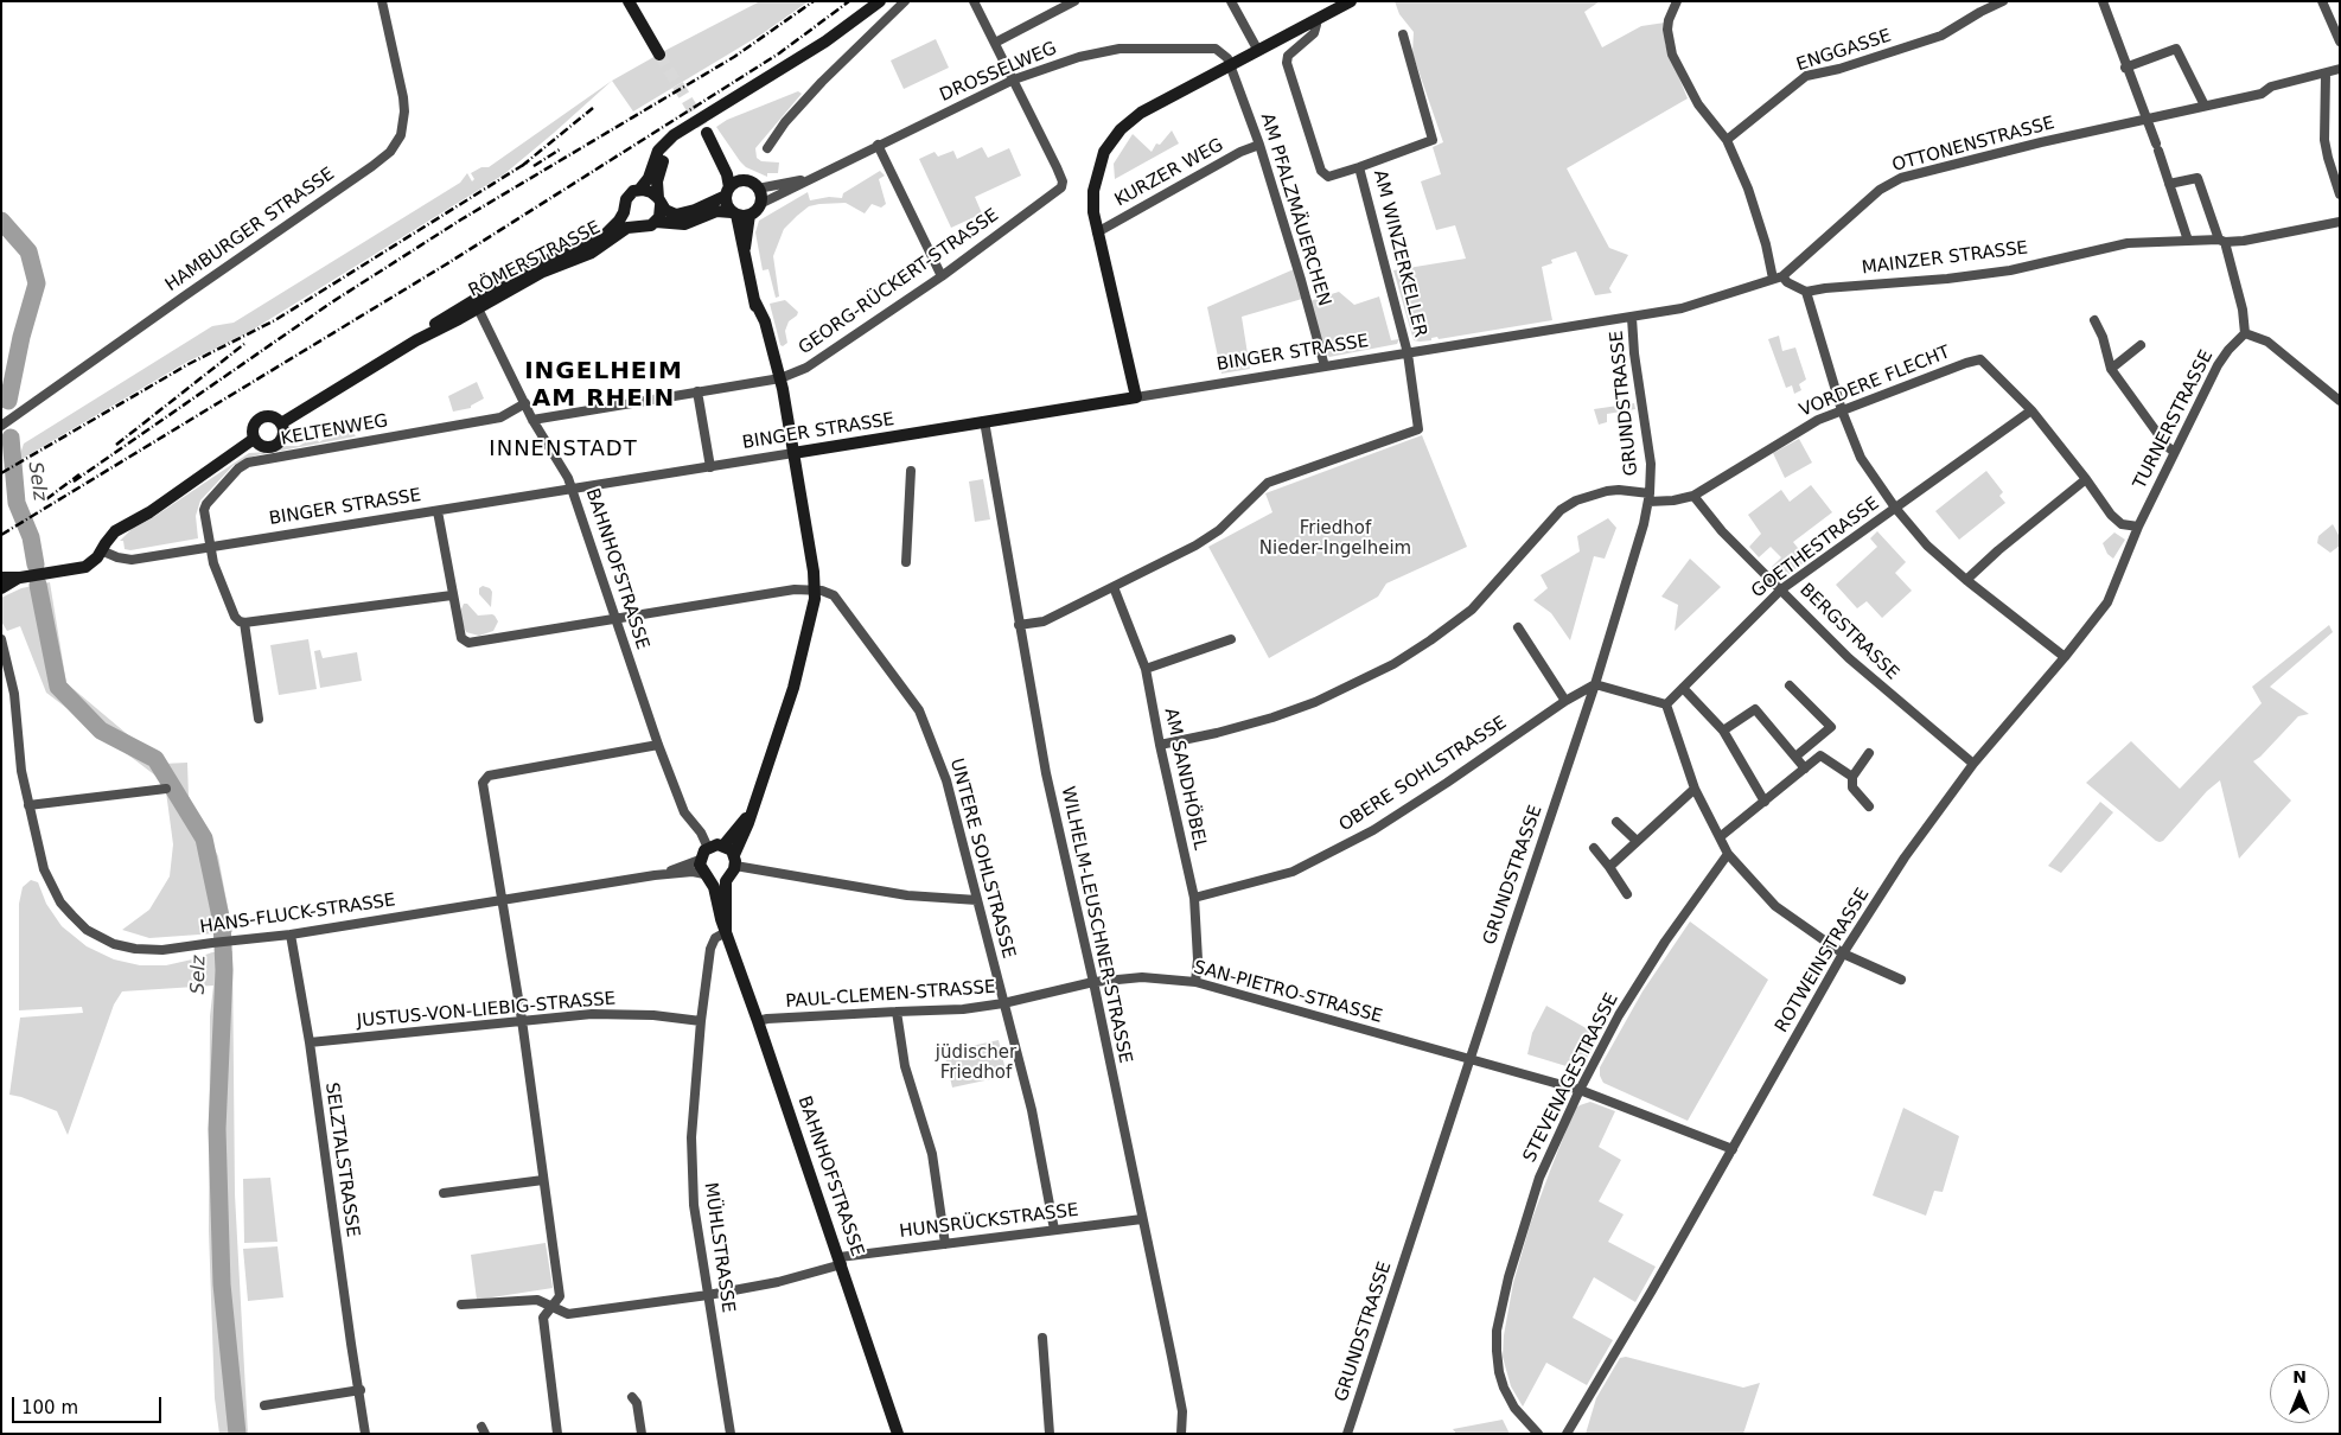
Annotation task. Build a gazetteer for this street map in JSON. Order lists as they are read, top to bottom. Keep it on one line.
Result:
{"streets":{"main road":["RÖMERSTRASSE","BINGER STRASSE","BAHNHOFSTRASSE"],"street":["ENGGASSE","DROSSELWEG","OTTONENSTRASSE","KURZER WEG","AM PFALZMÄUERCHEN","HAMBURGER STRASSE","AM WINZERKELLER","MAINZER STRASSE","GEORG-RÜCKERT-STRASSE","VORDERE FLECHT","GRUNDSTRASSE","TURNERSTRASSE","KELTENWEG","GOETHESTRASSE","BERGSTRASSE","OBERE SOHLSTRASSE","AM SANDHÖBEL","UNTERE SOHLSTRASSE","HANS-FLUCK-STRASSE","WILHELM-LEUSCHNER-STRASSE","ROTWEINSTRASSE","SAN-PIETRO-STRASSE","PAUL-CLEMEN-STRASSE","JUSTUS-VON-LIEBIG-STRASSE","STEVENAGESTRASSE","SELZTALSTRASSE","HUNSRÜCKSTRASSE","MÜHLSTRASSE"]},"crossings":[["DROSSELWEG","AM PFALZMÄUERCHEN"],["DROSSELWEG","RÖMERSTRASSE"],["DROSSELWEG","GEORG-RÜCKERT-STRASSE"],["DROSSELWEG","BAHNHOFSTRASSE"],["KURZER WEG","AM PFALZMÄUERCHEN"],["AM PFALZMÄUERCHEN","BINGER STRASSE"],["AM WINZERKELLER","BINGER STRASSE"],["AM WINZERKELLER","AM SANDHÖBEL"],["RÖMERSTRASSE","BAHNHOFSTRASSE"],["GEORG-RÜCKERT-STRASSE","BAHNHOFSTRASSE"],["BINGER STRASSE","GRUNDSTRASSE"],["BINGER STRASSE","KELTENWEG"],["BINGER STRASSE","BAHNHOFSTRASSE"],["BINGER STRASSE","WILHELM-LEUSCHNER-STRASSE"],["VORDERE FLECHT","GOETHESTRASSE"],["VORDERE FLECHT","BERGSTRASSE"],["GRUNDSTRASSE","OBERE SOHLSTRASSE"],["GRUNDSTRASSE","SAN-PIETRO-STRASSE"],["TURNERSTRASSE","ROTWEINSTRASSE"],["KELTENWEG","BAHNHOFSTRASSE"],["GOETHESTRASSE","BERGSTRASSE"],["BAHNHOFSTRASSE","UNTERE SOHLSTRASSE"],["BAHNHOFSTRASSE","HANS-FLUCK-STRASSE"],["BAHNHOFSTRASSE","PAUL-CLEMEN-STRASSE"],["BAHNHOFSTRASSE","HUNSRÜCKSTRASSE"],["BAHNHOFSTRASSE","MÜHLSTRASSE"],["BERGSTRASSE","ROTWEINSTRASSE"],["OBERE SOHLSTRASSE","AM SANDHÖBEL"],["AM SANDHÖBEL","SAN-PIETRO-STRASSE"],["UNTERE SOHLSTRASSE","PAUL-CLEMEN-STRASSE"],["UNTERE SOHLSTRASSE","HUNSRÜCKSTRASSE"],["HANS-FLUCK-STRASSE","SELZTALSTRASSE"],["WILHELM-LEUSCHNER-STRASSE","SAN-PIETRO-STRASSE"],["WILHELM-LEUSCHNER-STRASSE","PAUL-CLEMEN-STRASSE"],["WILHELM-LEUSCHNER-STRASSE","HUNSRÜCKSTRASSE"],["ROTWEINSTRASSE","SAN-PIETRO-STRASSE"],["SAN-PIETRO-STRASSE","PAUL-CLEMEN-STRASSE"],["SAN-PIETRO-STRASSE","STEVENAGESTRASSE"],["JUSTUS-VON-LIEBIG-STRASSE","SELZTALSTRASSE"],["JUSTUS-VON-LIEBIG-STRASSE","MÜHLSTRASSE"],["HUNSRÜCKSTRASSE","MÜHLSTRASSE"]],"districts":["INGELHEIM AM RHEIN","INNENSTADT"],"water":["Selz"],"parks":["Friedhof Nieder-Ingelheim","jüdischer Friedhof"],"scale_bar":"100 m","north":"top"}
